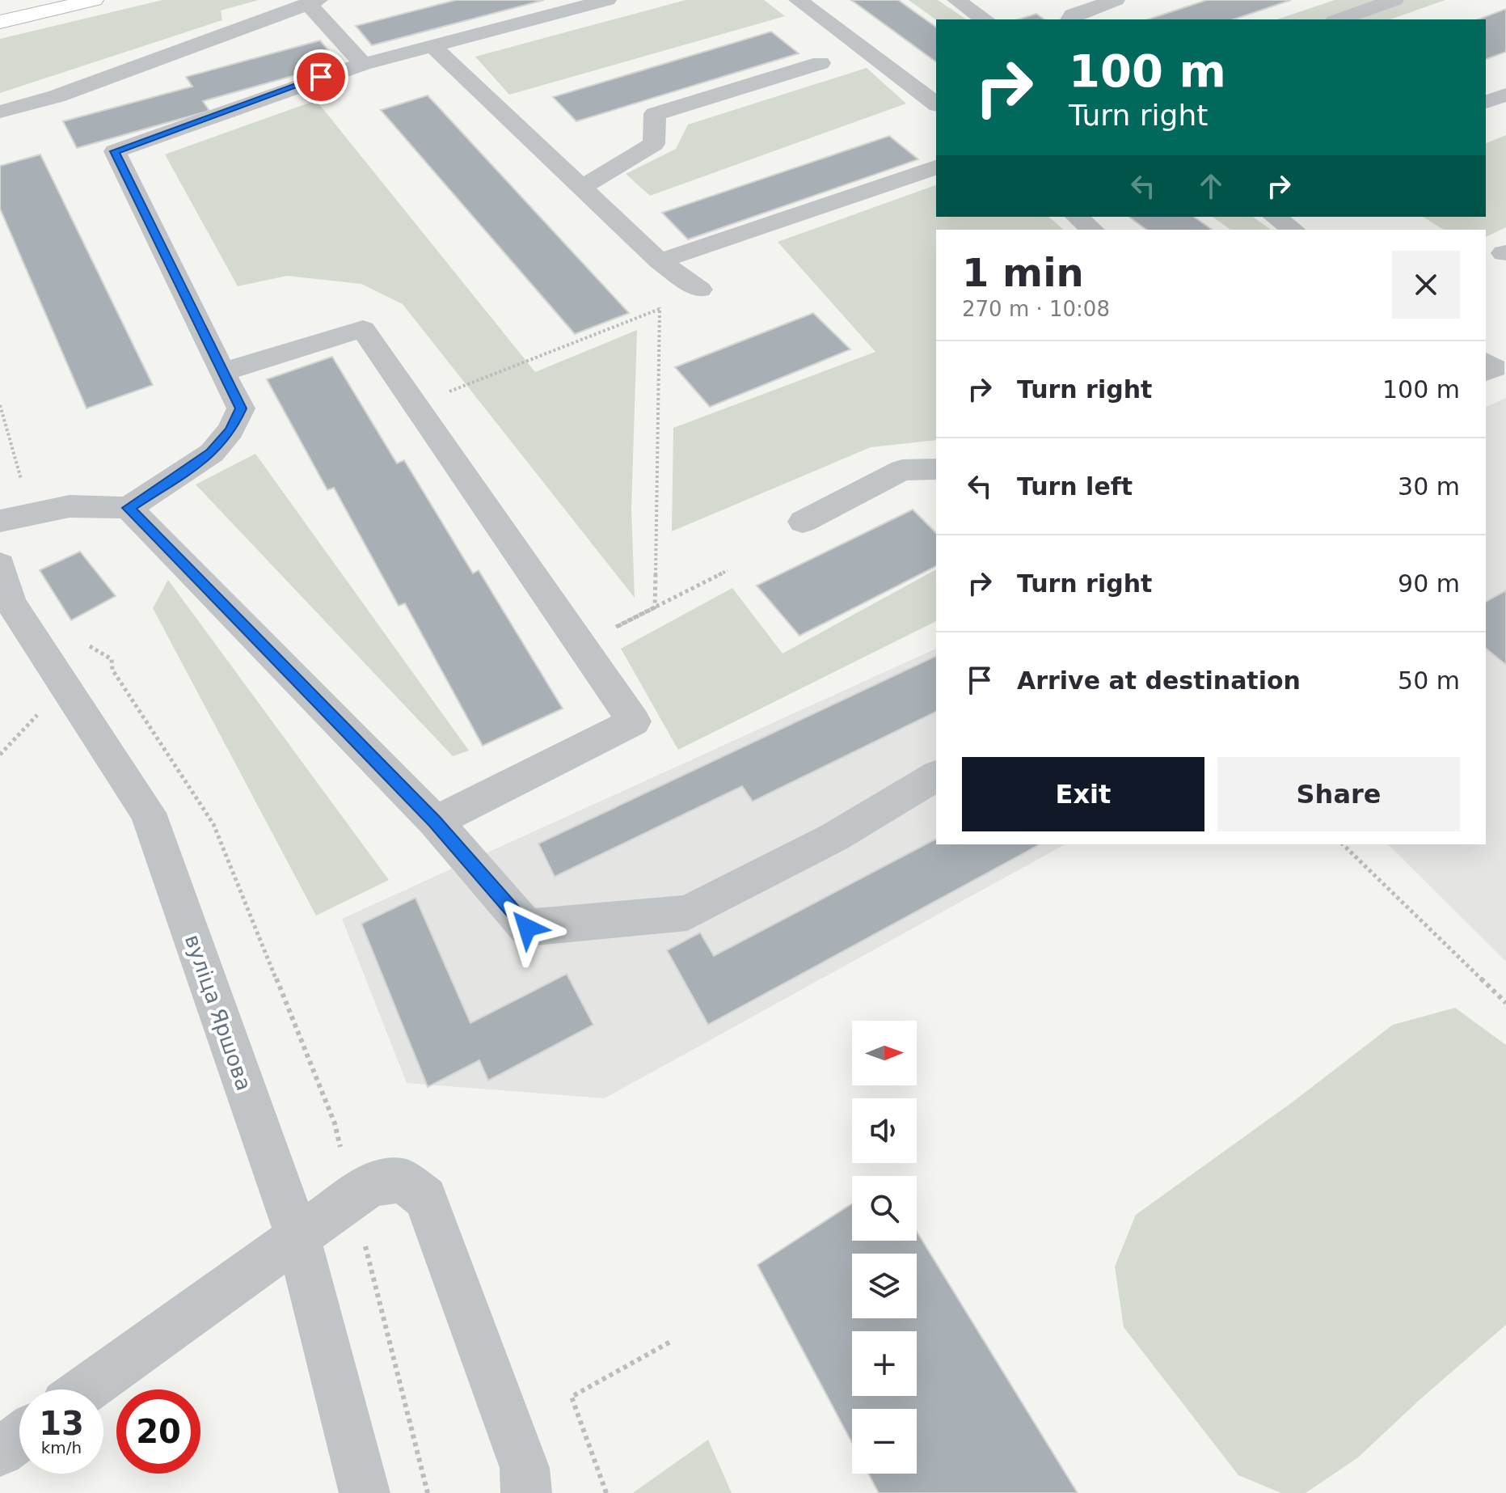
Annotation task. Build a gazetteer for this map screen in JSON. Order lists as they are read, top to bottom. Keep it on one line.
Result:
{"streets":{"street":["вуліца Яршова"]},"north":"right","page":{"turn":["100 m","Turn right"],"heading":["1 min","270 m · 10:08"],"list":[{"name":"Turn right","value":"100 m"},{"name":"Turn left","value":"30 m"},{"name":"Turn right","value":"90 m"},{"name":"Arrive at destination","value":"50 m"}],"buttons":["Exit","Share"],"map_buttons":["+","−"],"speed":"13 km/h","limit":"20"}}
